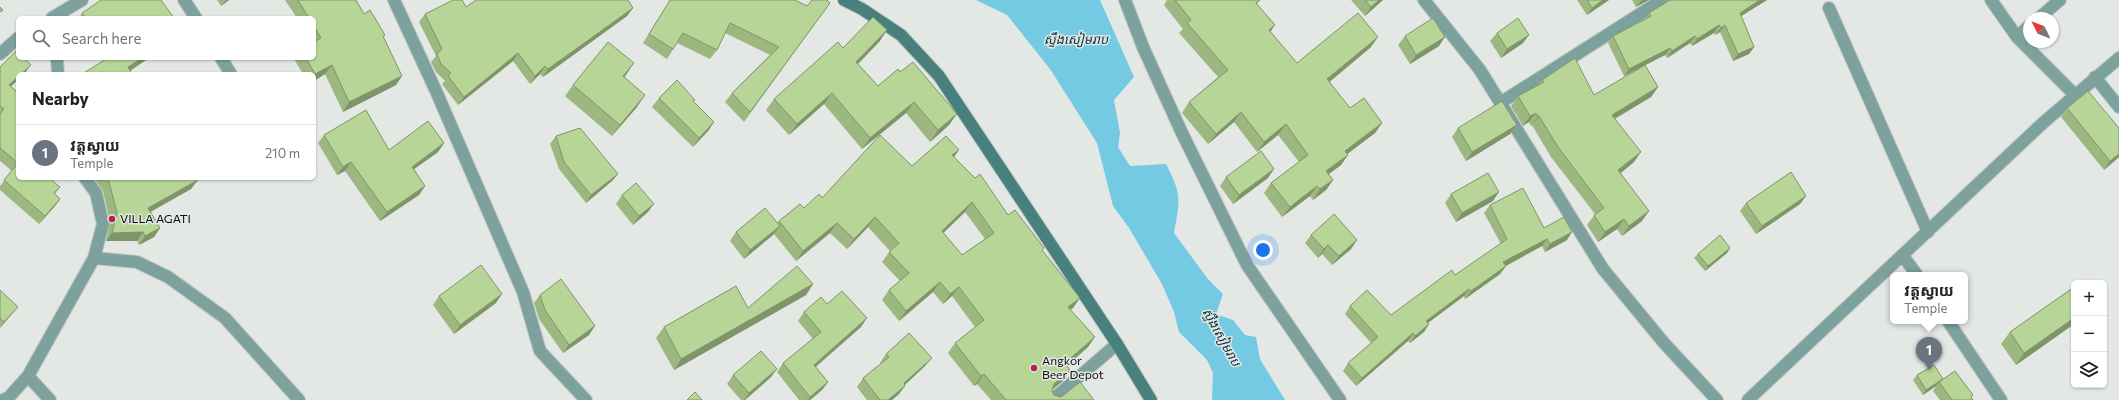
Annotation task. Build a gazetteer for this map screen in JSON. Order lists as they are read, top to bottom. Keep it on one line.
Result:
{"water":["ស្ទឹងសៀមរាប"],"places":["VILLA AGATI","Angkor Beer Depot"],"north":"top left","page":{"search":"Search here","heading":"Nearby","list":[{"mark":"1","name":"វត្តស្វាយ","note":"Temple","value":"210 m"}],"popup":["វត្តស្វាយ","Temple"],"map_buttons":["+","−"],"pins":"1"}}
